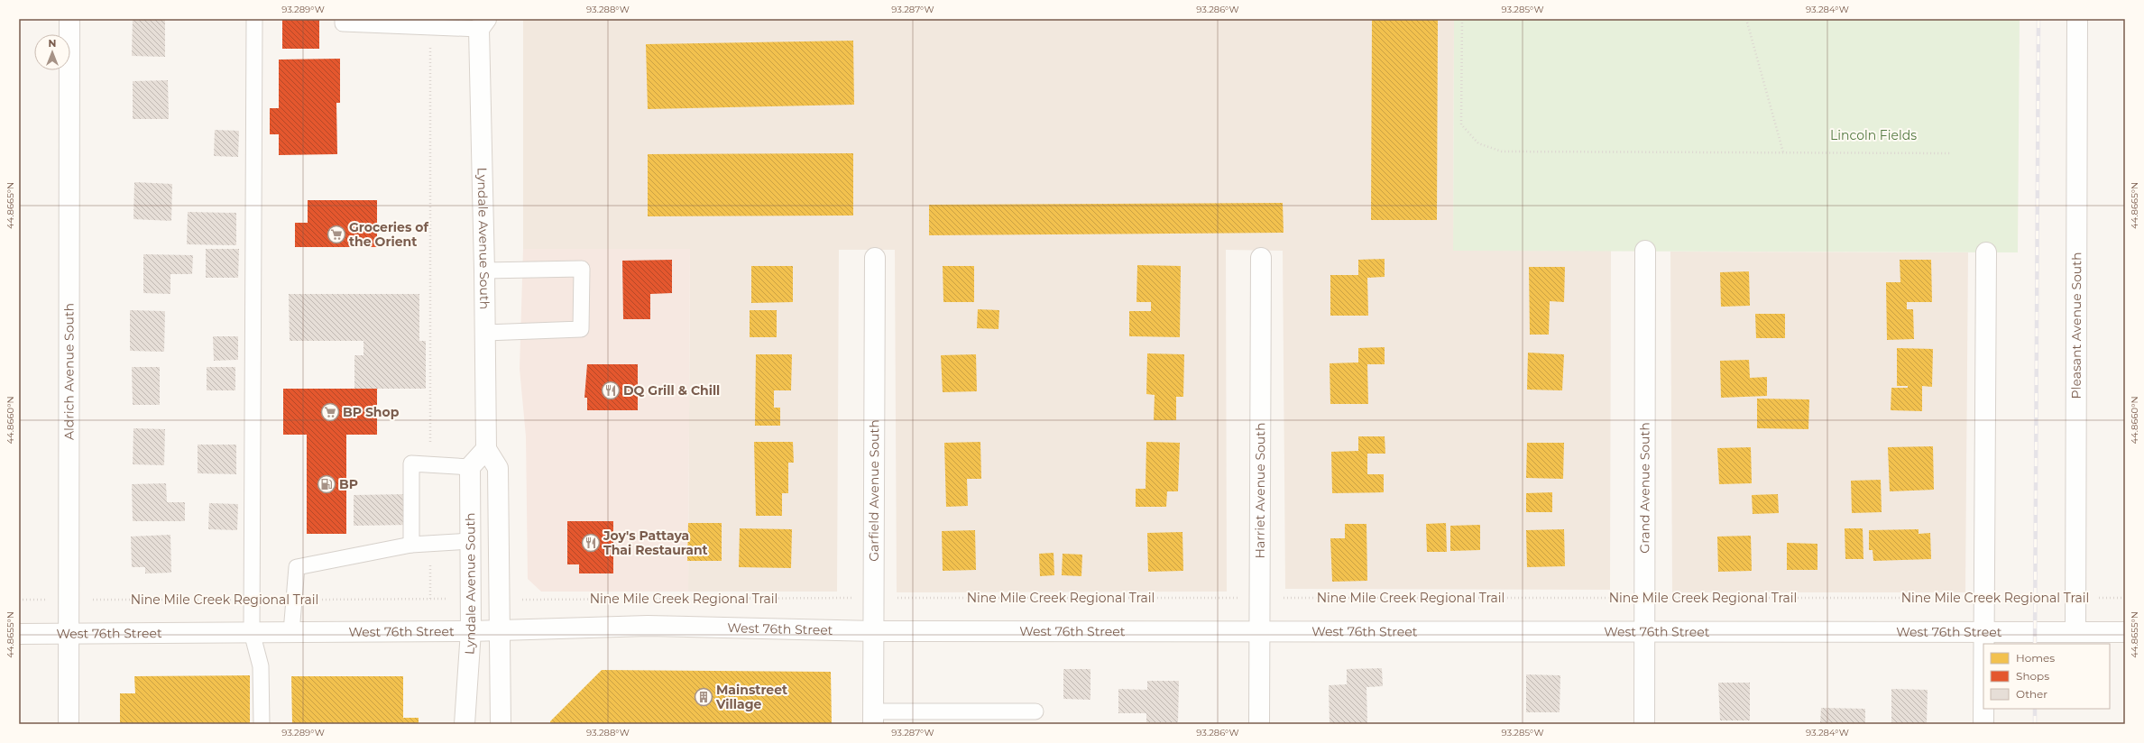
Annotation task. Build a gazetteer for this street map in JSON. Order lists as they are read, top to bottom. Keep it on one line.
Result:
{"streets":{"street":["Lyndale Avenue South","Pleasant Avenue South","Aldrich Avenue South","Grand Avenue South","Garfield Avenue South","Harriet Avenue South","West 76th Street"],"path":["Nine Mile Creek Regional Trail"]},"crossings":[["Lyndale Avenue South","West 76th Street"],["Pleasant Avenue South","Nine Mile Creek Regional Trail"],["Pleasant Avenue South","West 76th Street"],["Aldrich Avenue South","Nine Mile Creek Regional Trail"],["Aldrich Avenue South","West 76th Street"],["Grand Avenue South","Nine Mile Creek Regional Trail"],["Grand Avenue South","West 76th Street"],["Garfield Avenue South","West 76th Street"],["Harriet Avenue South","West 76th Street"]],"parks":["Lincoln Fields"],"places":{"supermarket":["Groceries of the Orient","BP Shop"],"restaurant":["DQ Grill & Chill","Joy's Pattaya Thai Restaurant"],"fuel station":["BP"],"building":["Mainstreet Village"]},"legend":["Homes","Shops","Other"],"north":"top","coordinates":["93.289°W","93.288°W","93.287°W","93.286°W","93.285°W","93.284°W","44.8665°N","44.8660°N","44.8655°N"]}
